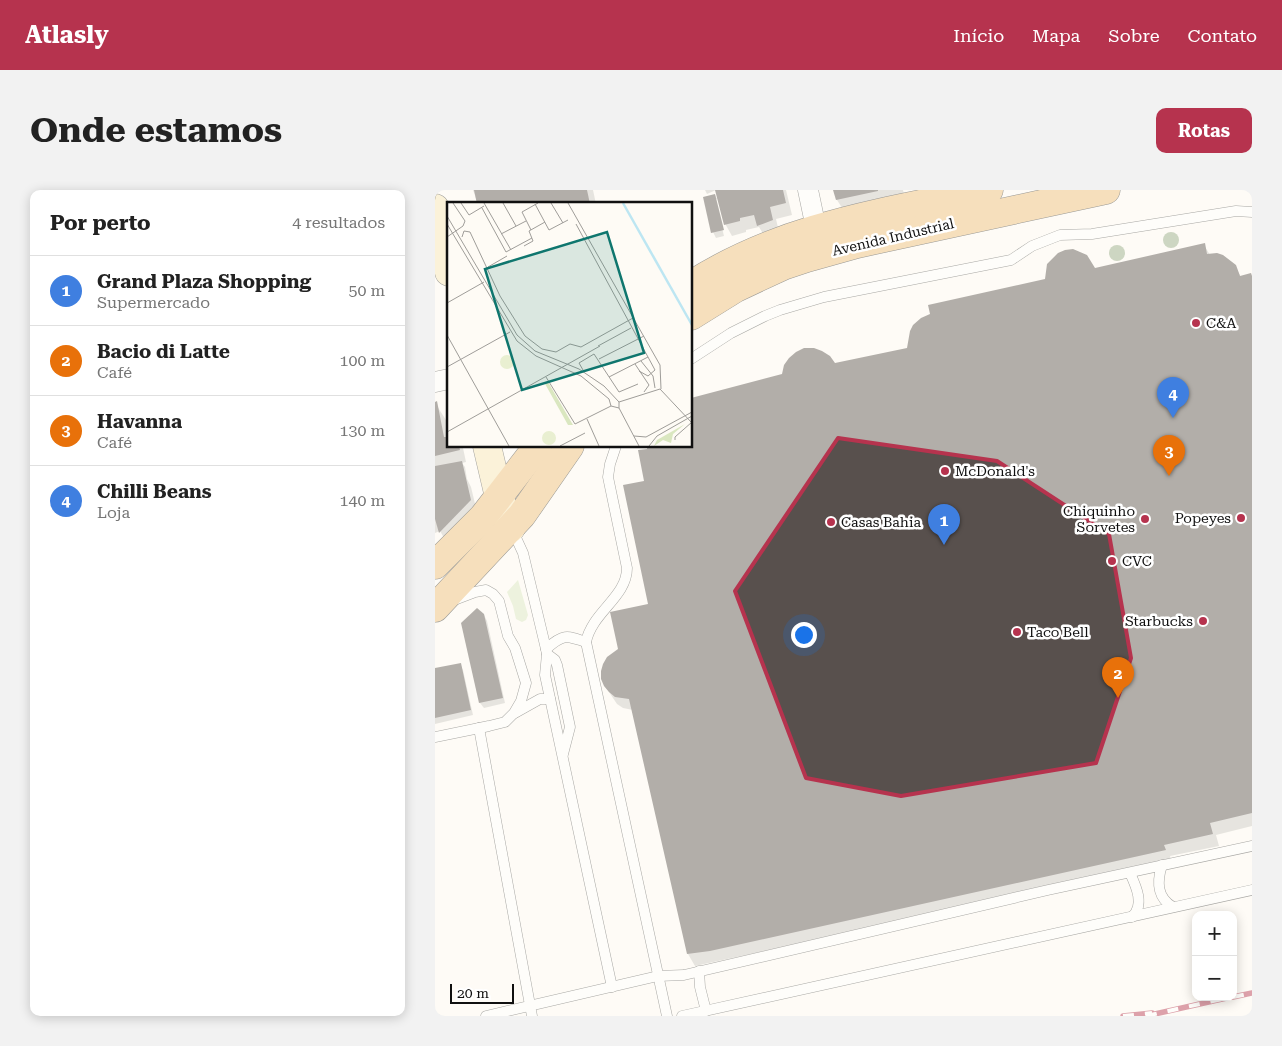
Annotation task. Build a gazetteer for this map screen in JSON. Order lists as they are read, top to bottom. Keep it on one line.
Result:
{"streets":{"main road":["Avenida Industrial"]},"places":["C&A","McDonald's","Popeyes","Chiquinho Sorvetes","Casas Bahia","CVC","Starbucks","Taco Bell"],"scale_bar":"20 m","page":{"header":"Atlasly","nav":["Início","Mapa","Sobre","Contato"],"buttons":"Rotas","title":"Onde estamos","heading":["Por perto","4 resultados"],"list":[{"mark":"1","name":"Grand Plaza Shopping","note":"Supermercado","value":"50 m"},{"mark":"2","name":"Bacio di Latte","note":"Café","value":"100 m"},{"mark":"3","name":"Havanna","note":"Café","value":"130 m"},{"mark":"4","name":"Chilli Beans","note":"Loja","value":"140 m"}],"pins":["4","3","1","2"],"map_buttons":["+","−"],"scale":"20 m"}}
